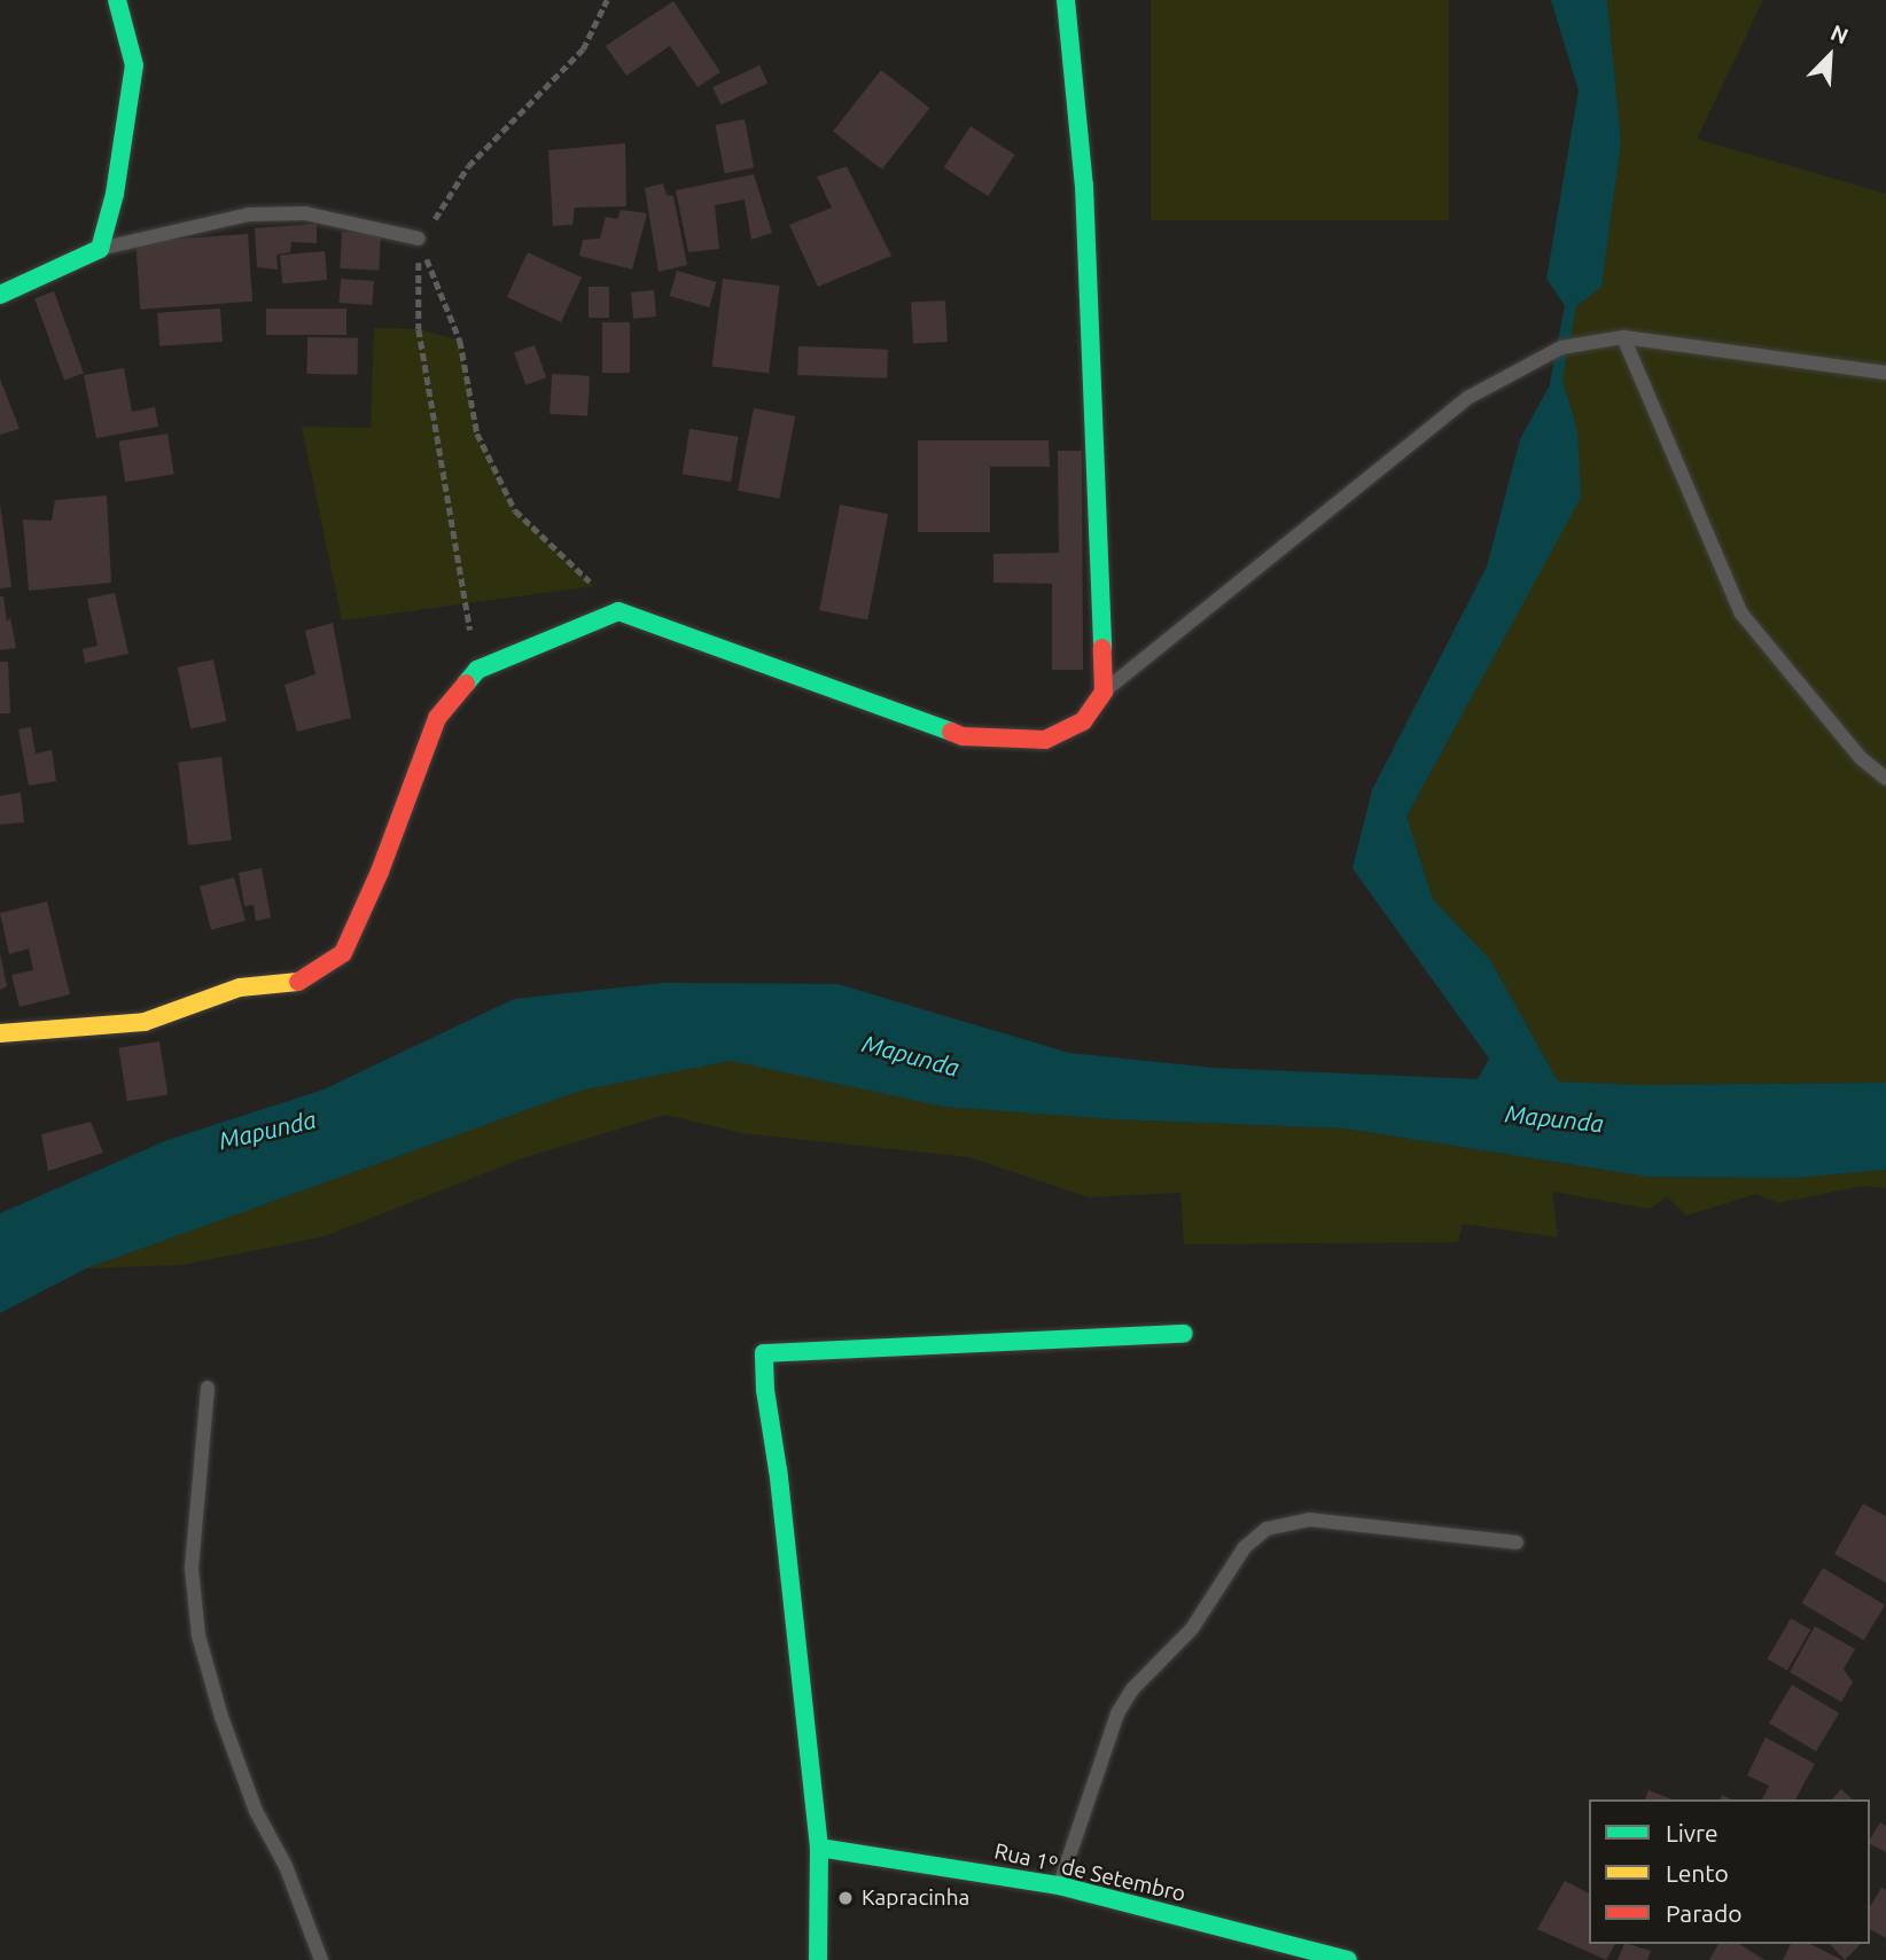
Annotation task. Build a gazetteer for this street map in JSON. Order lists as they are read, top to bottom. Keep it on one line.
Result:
{"streets":{"street":["Rua 1º de Setembro"]},"water":["Mapunda"],"places":["Kapracinha"],"legend":["Livre","Lento","Parado"],"north":"top right"}
